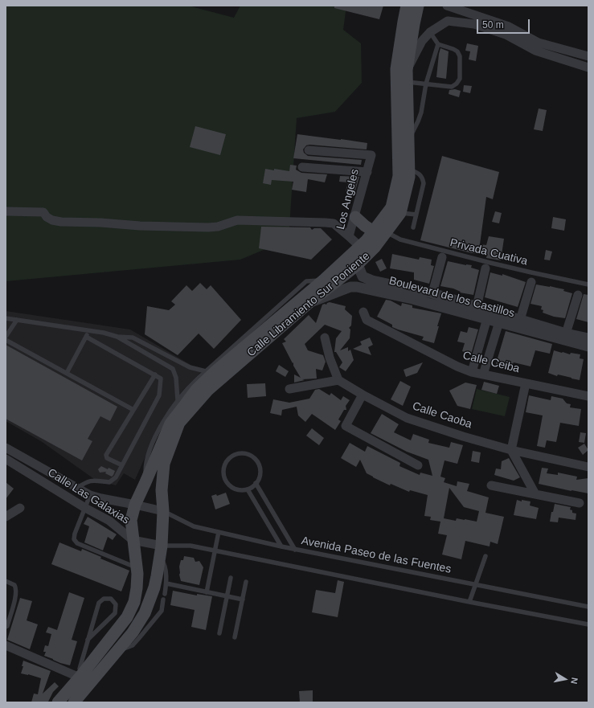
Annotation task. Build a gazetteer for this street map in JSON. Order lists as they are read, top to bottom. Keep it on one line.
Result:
{"streets":{"main road":["Calle Libramiento Sur Poniente"],"street":["Los Angeles","Boulevard de los Castillos","Calle Ceiba","Calle Caoba","Calle Las Galaxias"],"lane":["Privada Cuativa","Avenida Paseo de las Fuentes"]},"crossings":[["Privada Cuativa","Calle Libramiento Sur Poniente"],["Boulevard de los Castillos","Calle Libramiento Sur Poniente"],["Calle Libramiento Sur Poniente","Calle Las Galaxias"],["Calle Libramiento Sur Poniente","Avenida Paseo de las Fuentes"],["Calle Las Galaxias","Avenida Paseo de las Fuentes"]],"scale_bar":"50 m","north":"right"}
